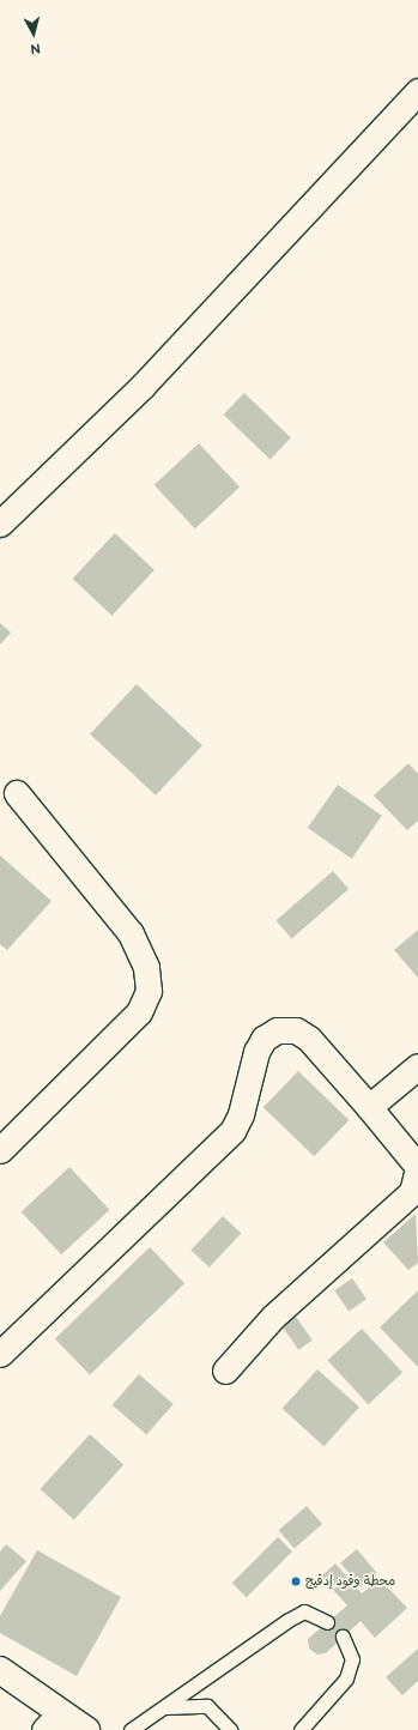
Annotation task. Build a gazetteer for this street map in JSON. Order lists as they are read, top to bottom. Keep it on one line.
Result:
{"places":["محطة وقود إدقيج"],"north":"bottom"}
